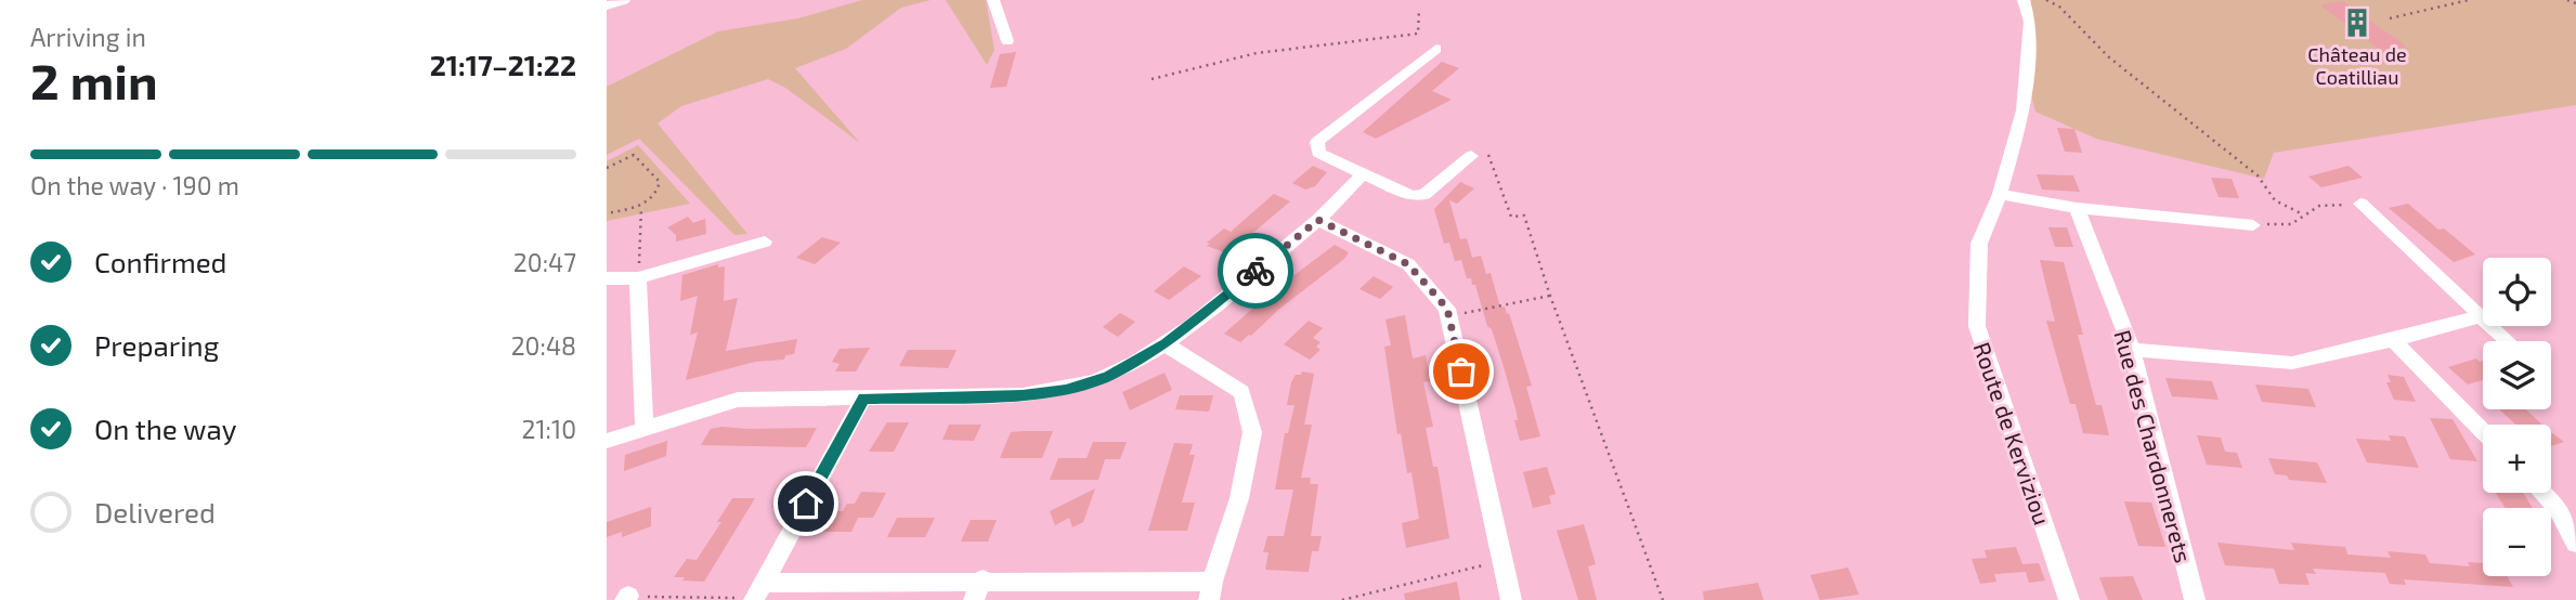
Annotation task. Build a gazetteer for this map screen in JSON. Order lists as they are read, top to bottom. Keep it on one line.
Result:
{"streets":{"street":["Route de Kerviziou","Rue des Chardonnerets"]},"places":{"building":["Château de Coatilliau"]},"page":{"heading":["2 min","Arriving in","21:17–21:22"],"bar":"On the way · 190 m","list":[["Confirmed","20:47"],["Preparing","20:48"],["On the way","21:10"],"Delivered"],"map_buttons":["+","−"]}}
